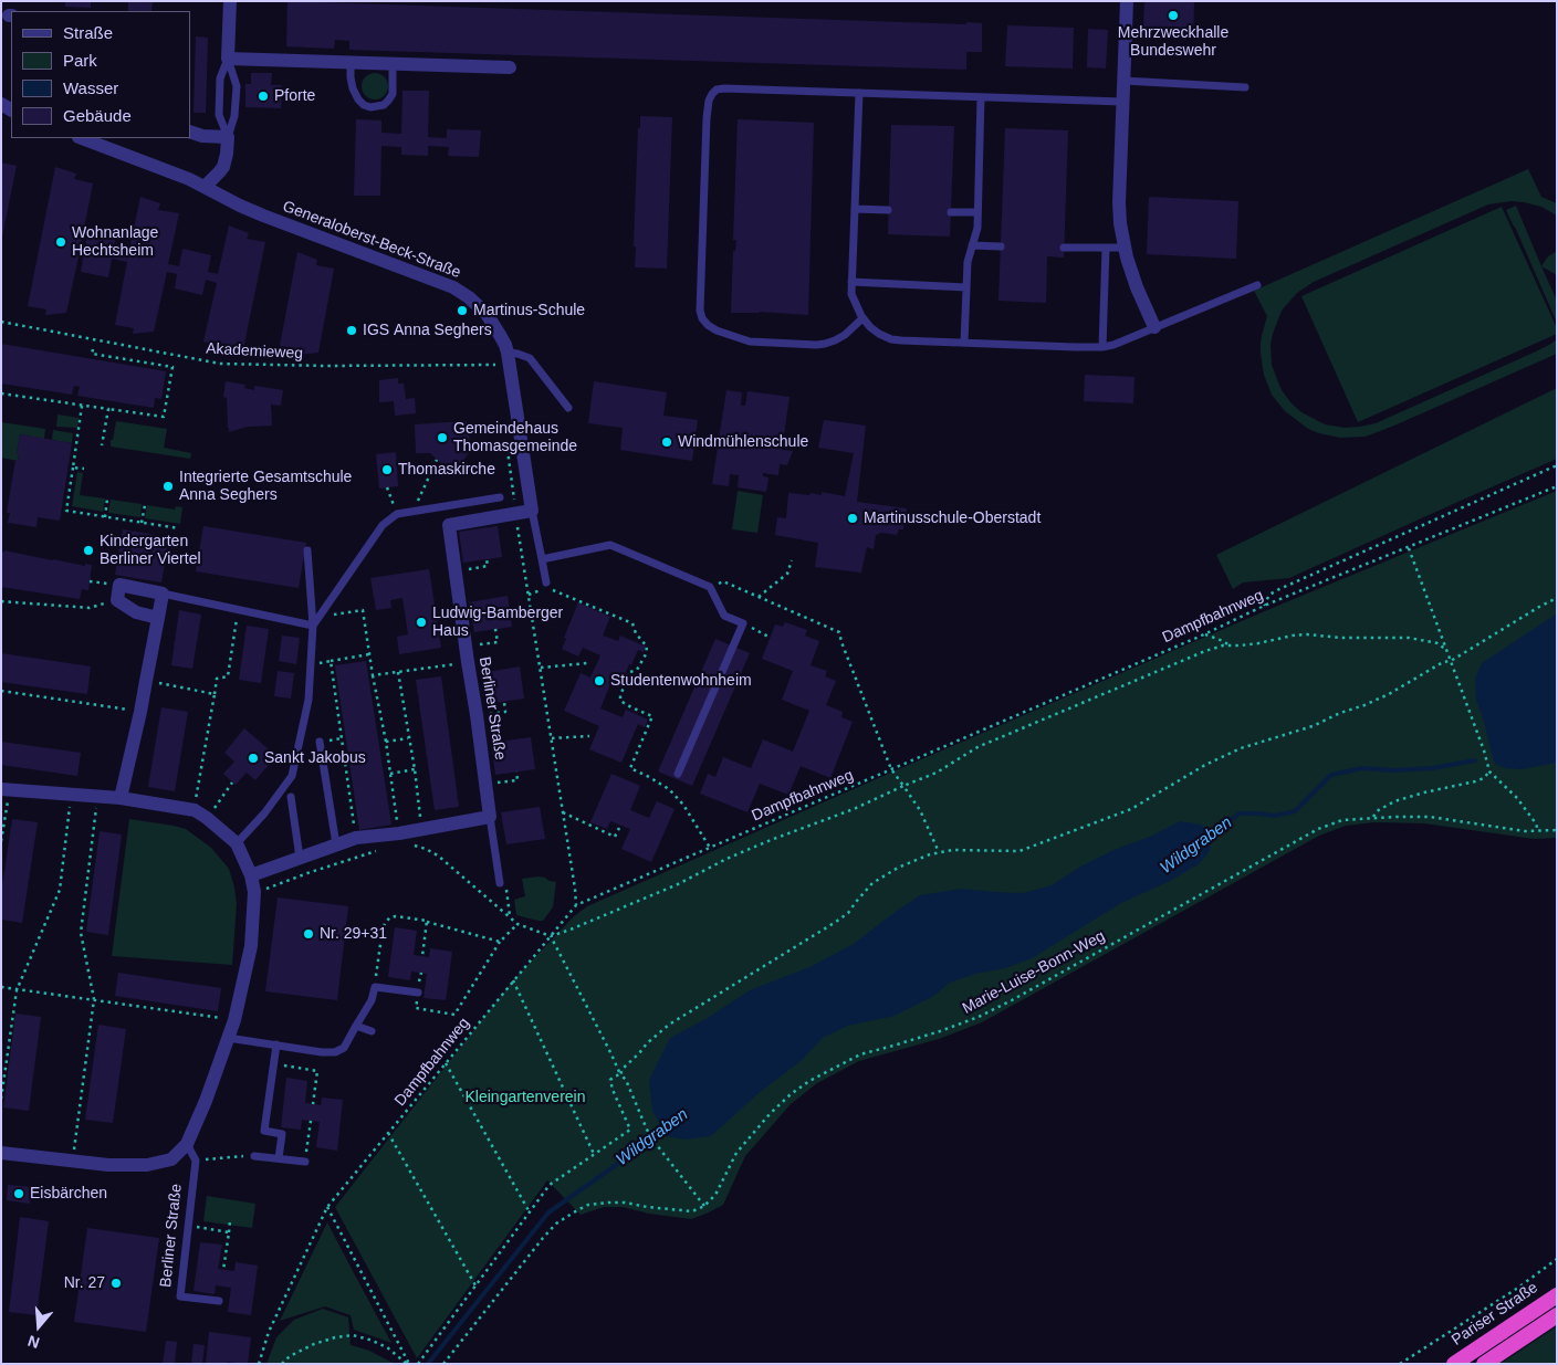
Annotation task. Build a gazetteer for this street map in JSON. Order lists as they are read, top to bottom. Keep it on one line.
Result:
{"streets":{"highway":["Pariser Straße"],"street":["Generaloberst-Beck-Straße","Berliner Straße"],"path":["Akademieweg","Dampfbahnweg","Marie-Luise-Bonn-Weg"]},"crossings":[["Generaloberst-Beck-Straße","Akademieweg"],["Generaloberst-Beck-Straße","Berliner Straße"]],"water":["Wildgraben"],"parks":["Kleingartenverein"],"places":["Mehrzweckhalle Bundeswehr","Pforte","Wohnanlage Hechtsheim","Martinus-Schule","IGS Anna Seghers","Gemeindehaus Thomasgemeinde","Windmühlenschule","Thomaskirche","Integrierte Gesamtschule Anna Seghers","Martinusschule-Oberstadt","Kindergarten Berliner Viertel","Ludwig-Bamberger Haus","Studentenwohnheim","Sankt Jakobus","Nr. 29+31","Eisbärchen","Nr. 27"],"legend":["Straße","Park","Wasser","Gebäude"],"north":"bottom"}
